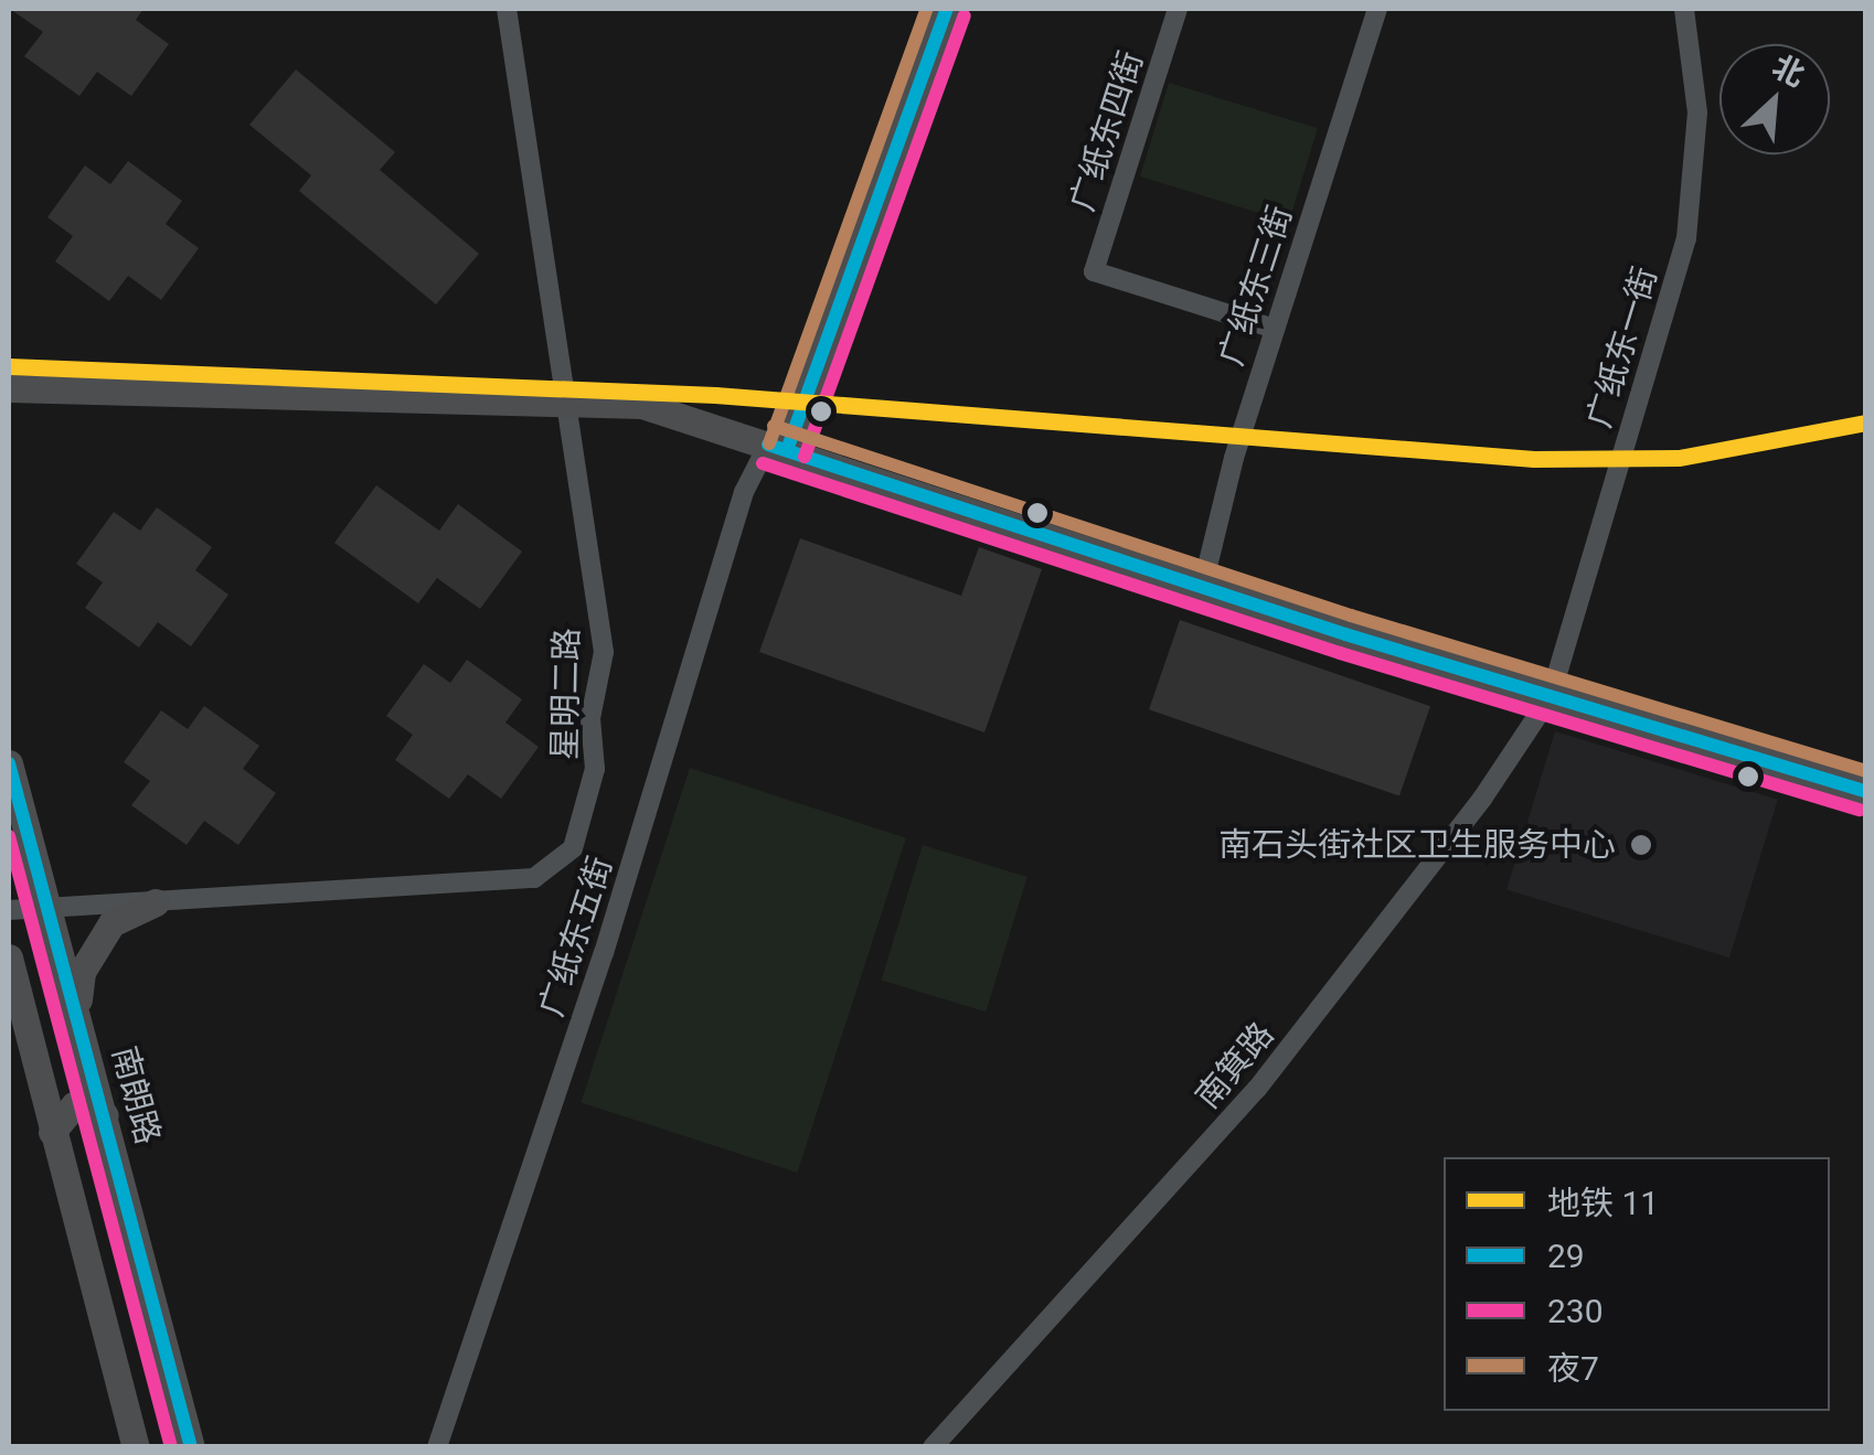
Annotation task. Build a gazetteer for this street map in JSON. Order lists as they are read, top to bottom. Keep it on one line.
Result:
{"streets":{"street":["广纸东四街","广纸东三街","广纸东一街","星明二路","广纸东五街","南箕路","南朗路"]},"crossings":[["广纸东四街","广纸东三街"],["广纸东一街","南箕路"],["星明二路","南朗路"]],"places":["南石头街社区卫生服务中心"],"lines":["transit line 29","transit line 夜7","transit line 230","metro line 11"],"legend":["地铁 11","29","230","夜7"],"north":"top right"}
